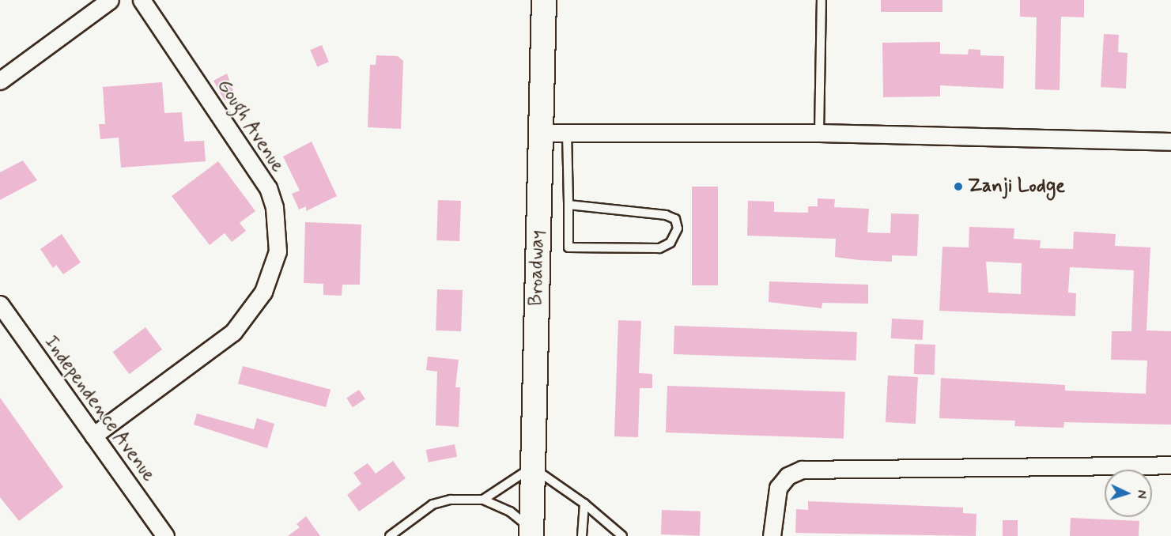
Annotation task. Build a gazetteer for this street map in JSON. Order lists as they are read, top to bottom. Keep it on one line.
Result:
{"streets":{"main road":["Broadway"],"street":["Gough Avenue","Independence Avenue"]},"crossings":[["Gough Avenue","Independence Avenue"]],"places":["Zanji Lodge"],"north":"right"}
